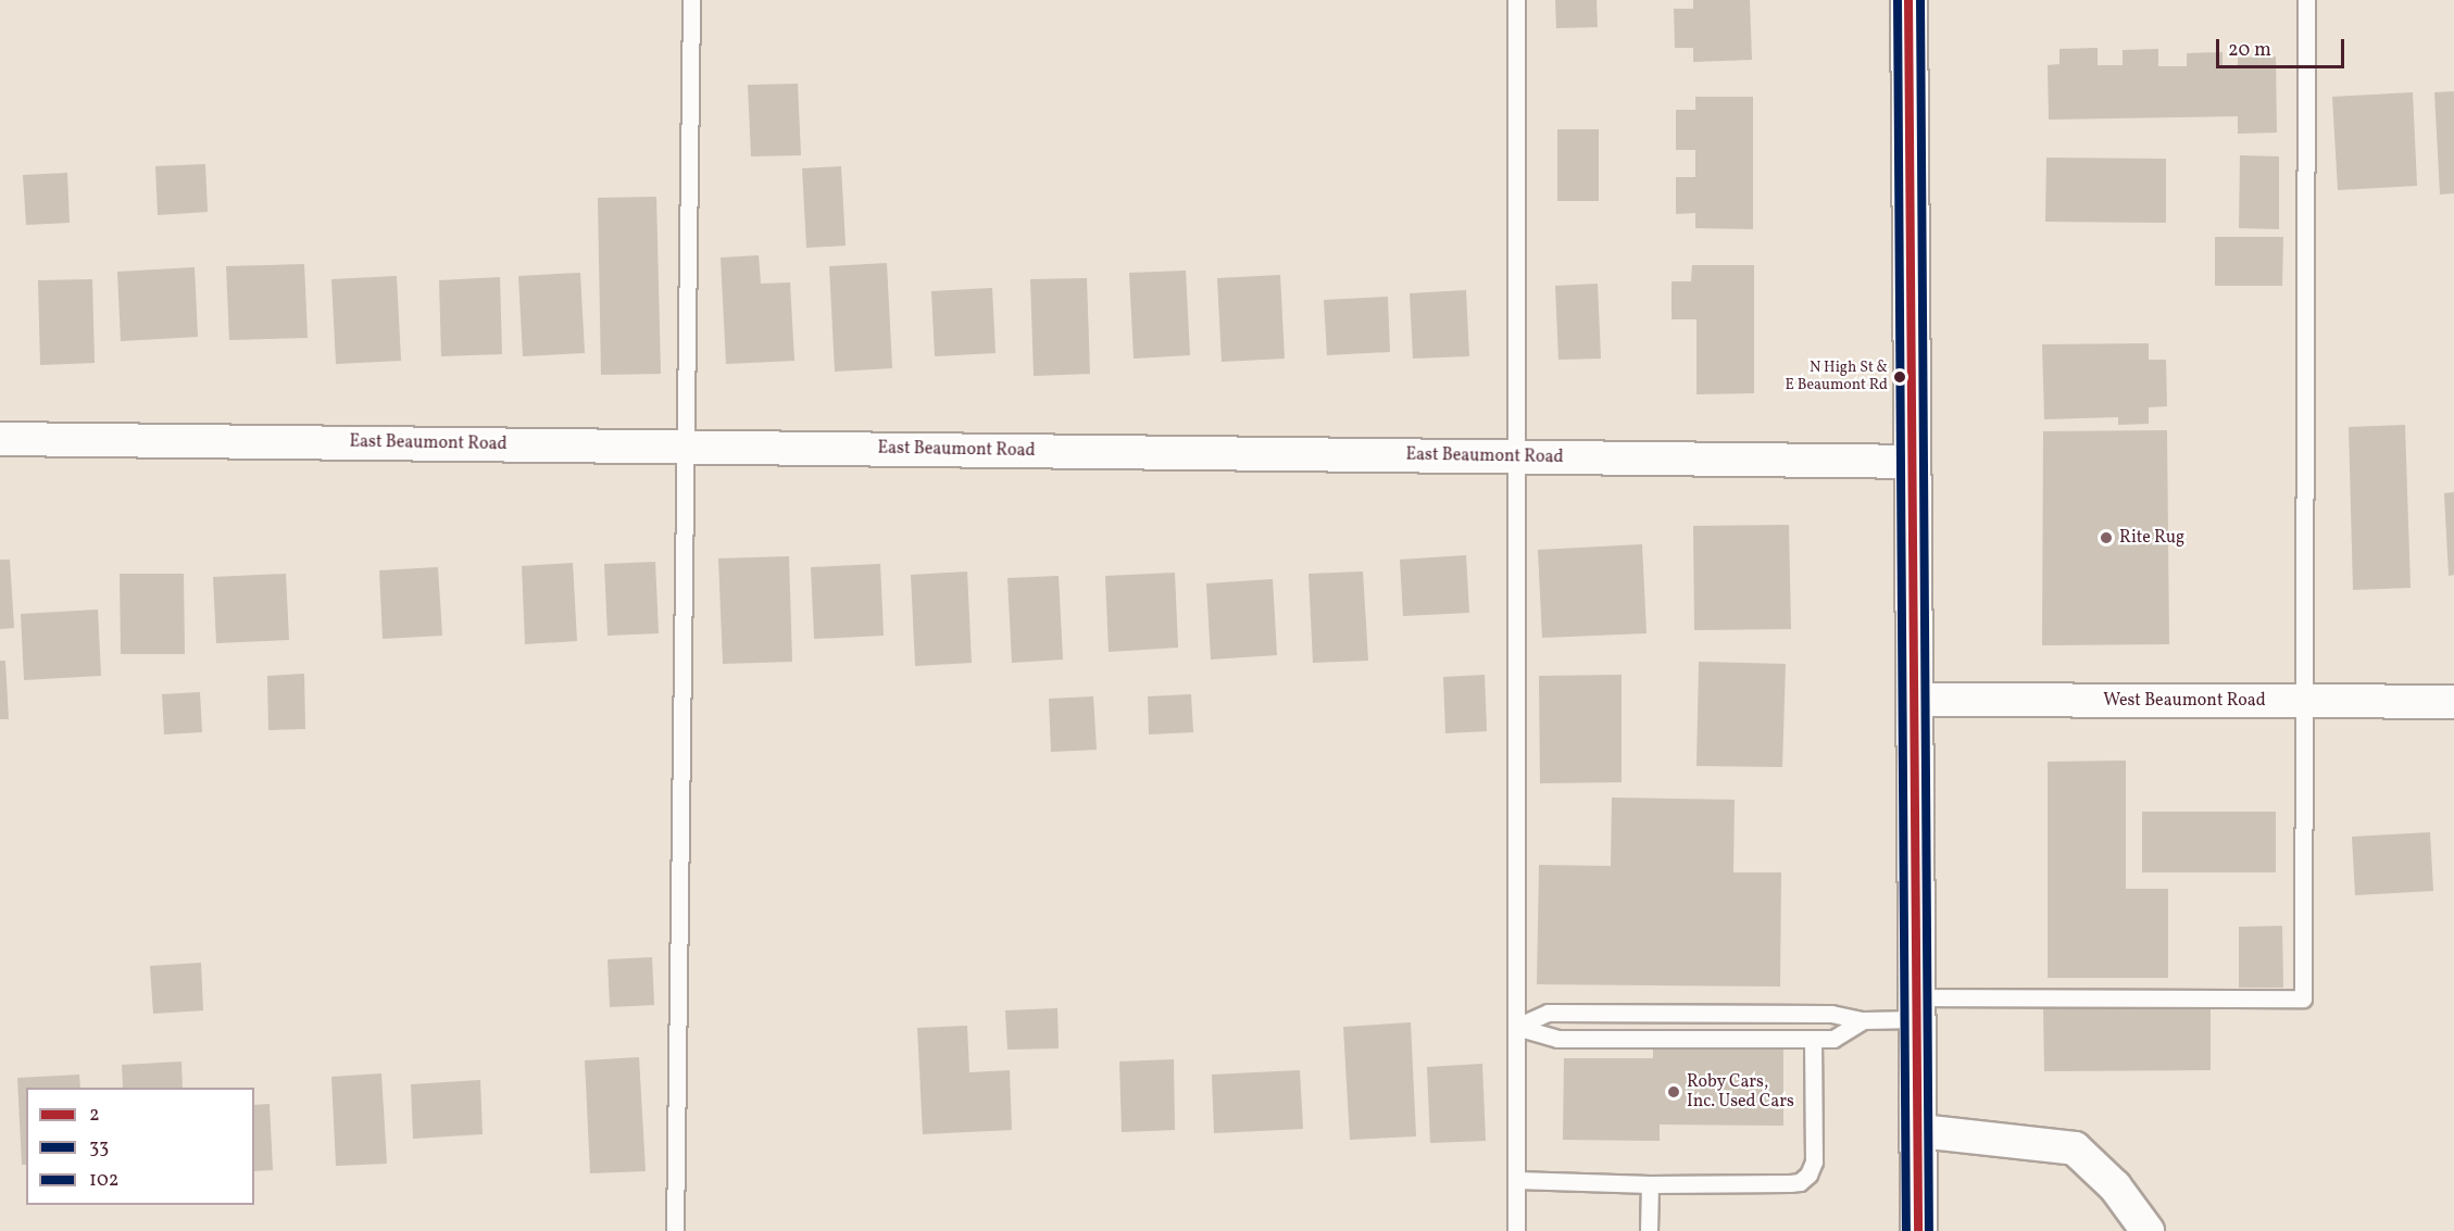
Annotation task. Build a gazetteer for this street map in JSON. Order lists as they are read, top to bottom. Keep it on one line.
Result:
{"streets":{"street":["East Beaumont Road","West Beaumont Road"]},"places":["N High St & E Beaumont Rd","Rite Rug","Roby Cars, Inc. Used Cars"],"lines":["transit line 2","transit line 33","transit line 102"],"legend":["2","33","102"],"scale_bar":"20 m"}
